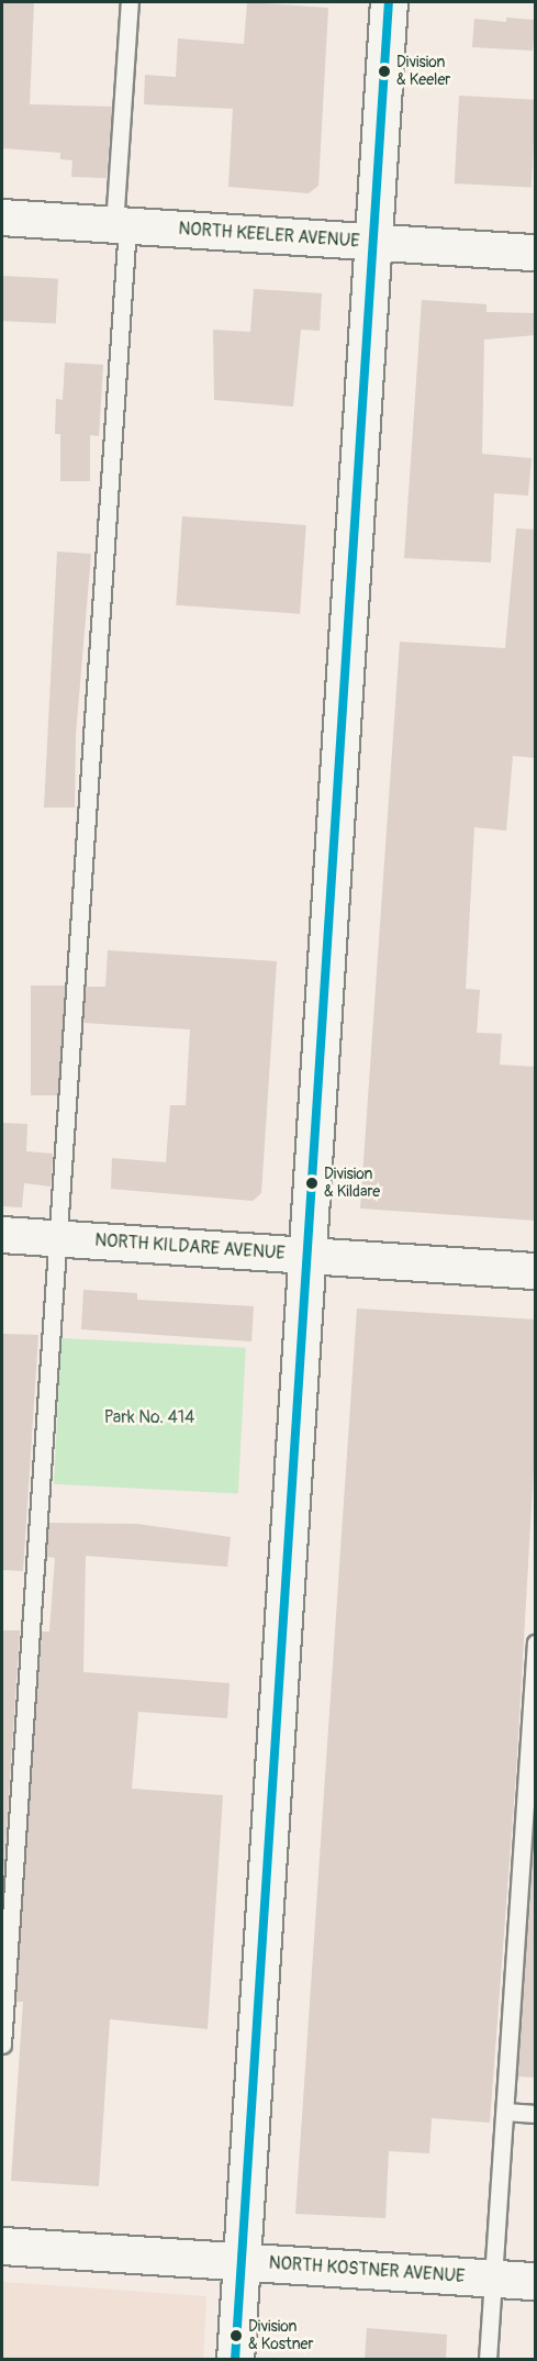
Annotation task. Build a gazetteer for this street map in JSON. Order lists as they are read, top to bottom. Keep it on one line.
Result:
{"streets":{"main road":["NORTH KOSTNER AVENUE"],"street":["NORTH KEELER AVENUE","NORTH KILDARE AVENUE"]},"parks":["Park No. 414"],"places":["Division & Keeler","Division & Kildare","Division & Kostner"]}
